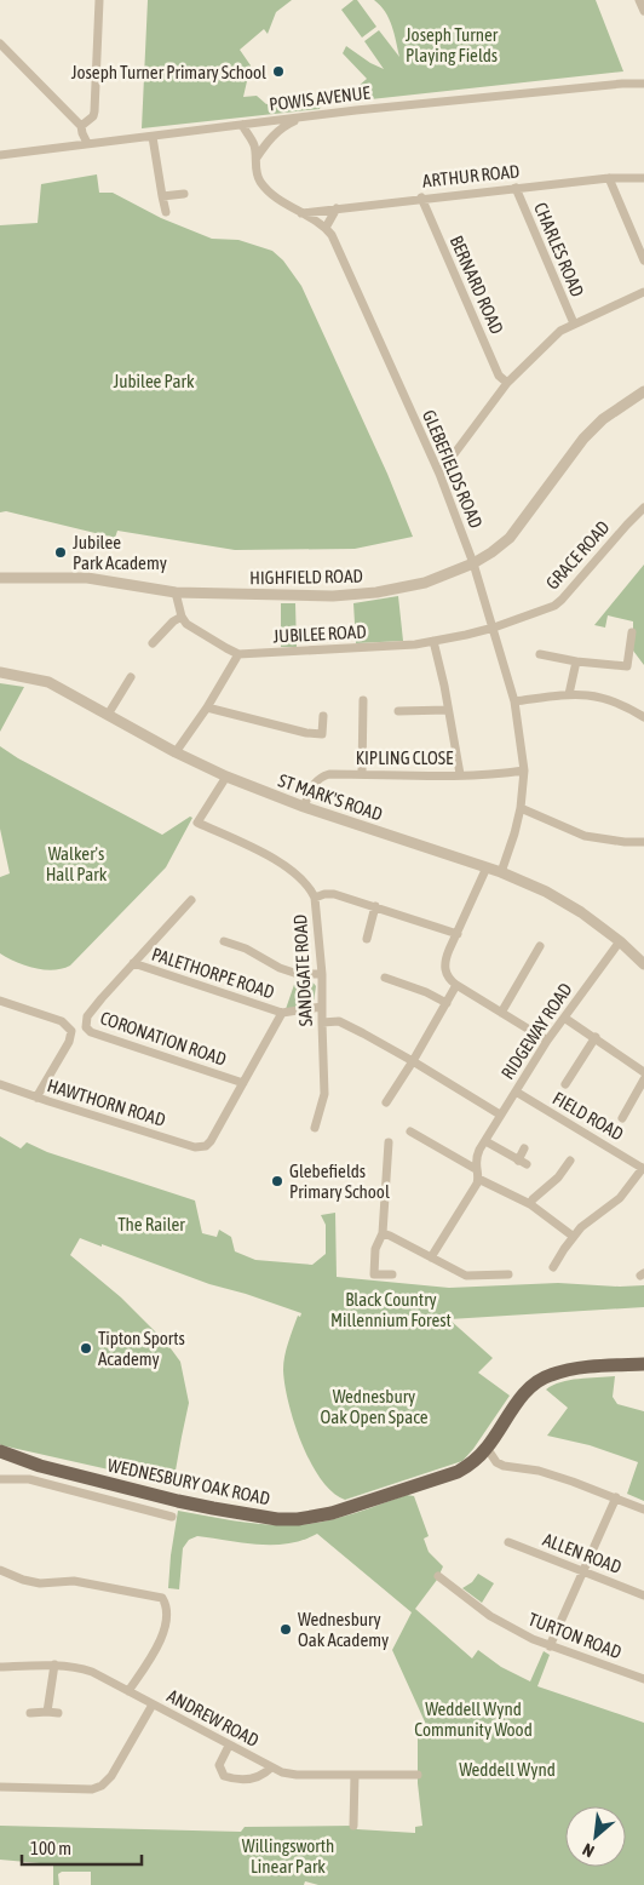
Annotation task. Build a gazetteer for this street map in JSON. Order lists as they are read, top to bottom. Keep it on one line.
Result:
{"streets":{"main road":["WEDNESBURY OAK ROAD"],"street":["POWIS AVENUE","ARTHUR ROAD","CHARLES ROAD","BERNARD ROAD","GLEBEFIELDS ROAD","GRACE ROAD","HIGHFIELD ROAD","JUBILEE ROAD","KIPLING CLOSE","ST MARK'S ROAD","SANDGATE ROAD","PALETHORPE ROAD","RIDGEWAY ROAD","CORONATION ROAD","HAWTHORN ROAD","FIELD ROAD","ALLEN ROAD","TURTON ROAD","ANDREW ROAD"]},"crossings":[["POWIS AVENUE","GLEBEFIELDS ROAD"],["ARTHUR ROAD","CHARLES ROAD"],["ARTHUR ROAD","BERNARD ROAD"],["ARTHUR ROAD","GLEBEFIELDS ROAD"],["GLEBEFIELDS ROAD","GRACE ROAD"],["GLEBEFIELDS ROAD","HIGHFIELD ROAD"],["GLEBEFIELDS ROAD","JUBILEE ROAD"],["GLEBEFIELDS ROAD","KIPLING CLOSE"],["GLEBEFIELDS ROAD","ST MARK'S ROAD"],["GRACE ROAD","JUBILEE ROAD"],["KIPLING CLOSE","ST MARK'S ROAD"],["ST MARK'S ROAD","SANDGATE ROAD"],["ST MARK'S ROAD","RIDGEWAY ROAD"],["PALETHORPE ROAD","CORONATION ROAD"],["RIDGEWAY ROAD","FIELD ROAD"],["CORONATION ROAD","HAWTHORN ROAD"]],"parks":["Joseph Turner Playing Fields","Jubilee Park","Walker's Hall Park","The Railer","Black Country Millennium Forest","Wednesbury Oak Open Space","Weddell Wynd Community Wood","Weddell Wynd","Willingsworth Linear Park"],"places":["Joseph Turner Primary School","Jubilee Park Academy","Glebefields Primary School","Tipton Sports Academy","Wednesbury Oak Academy"],"scale_bar":"100 m","north":"bottom left"}
